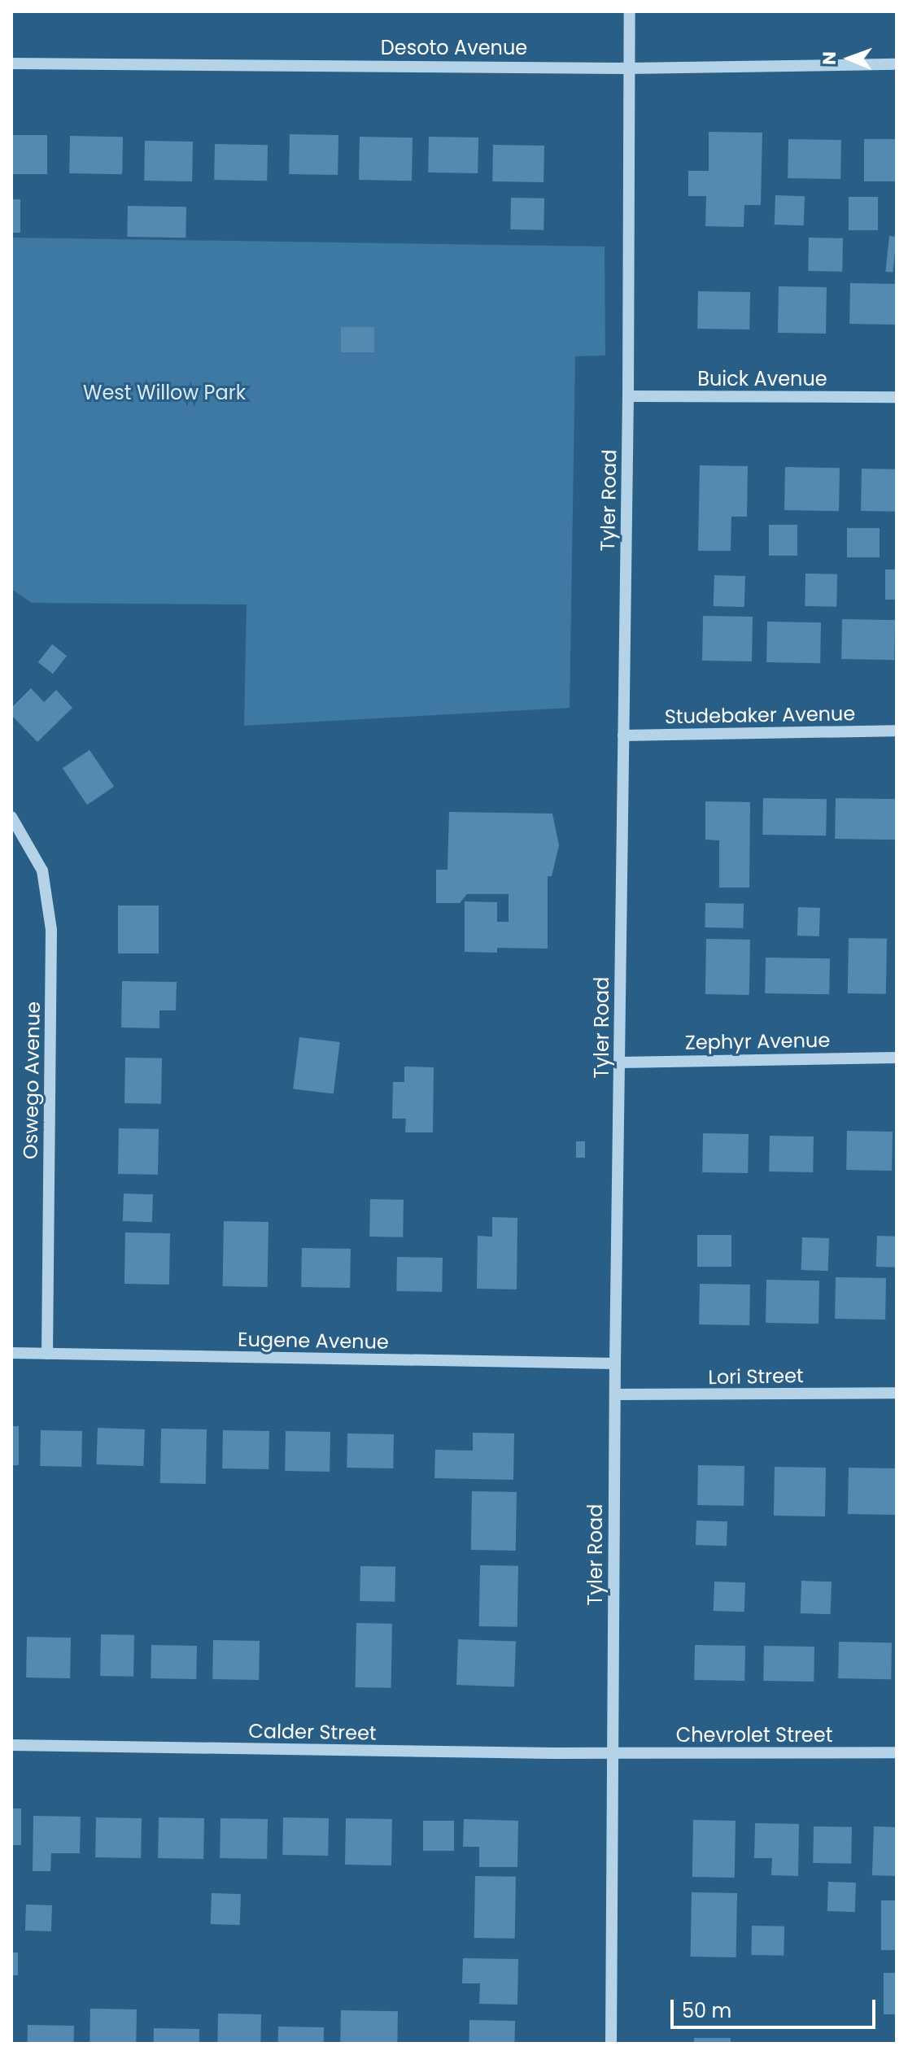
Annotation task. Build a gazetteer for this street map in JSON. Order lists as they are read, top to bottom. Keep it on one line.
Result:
{"streets":{"street":["Desoto Avenue","Buick Avenue","Tyler Road","Studebaker Avenue","Zephyr Avenue","Oswego Avenue","Eugene Avenue","Lori Street","Calder Street","Chevrolet Street"]},"crossings":[["Desoto Avenue","Tyler Road"],["Buick Avenue","Tyler Road"],["Tyler Road","Studebaker Avenue"],["Tyler Road","Zephyr Avenue"],["Tyler Road","Eugene Avenue"],["Tyler Road","Lori Street"],["Tyler Road","Calder Street"],["Tyler Road","Chevrolet Street"],["Oswego Avenue","Eugene Avenue"],["Calder Street","Chevrolet Street"]],"parks":["West Willow Park"],"scale_bar":"50 m","north":"left"}
